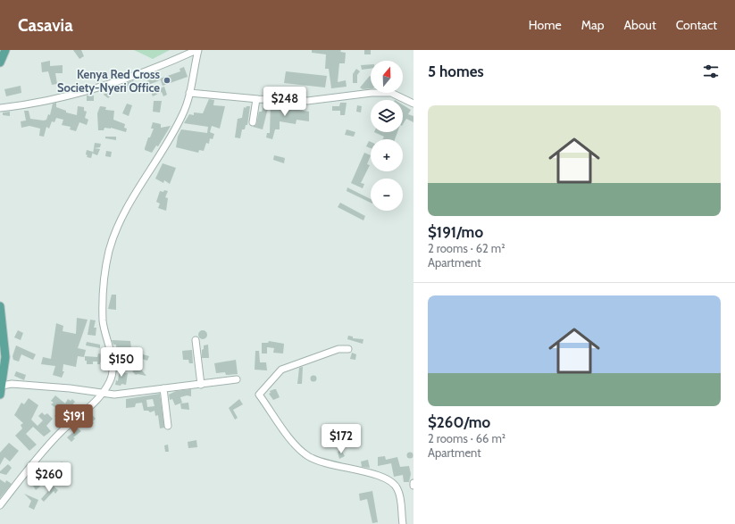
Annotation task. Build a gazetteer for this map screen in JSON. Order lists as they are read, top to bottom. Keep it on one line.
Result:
{"places":["Kenya Red Cross Society-Nyeri Office"],"north":"top","page":{"header":"Casavia","nav":["Home","Map","About","Contact"],"heading":"5 homes","map_buttons":["+","−"],"price":["$248","$150","$191","$172","$260"],"list":[{"name":"$191/mo","note":"2 rooms · 62 m² · Apartment"},{"name":"$260/mo","note":"2 rooms · 66 m² · Apartment"}]}}
